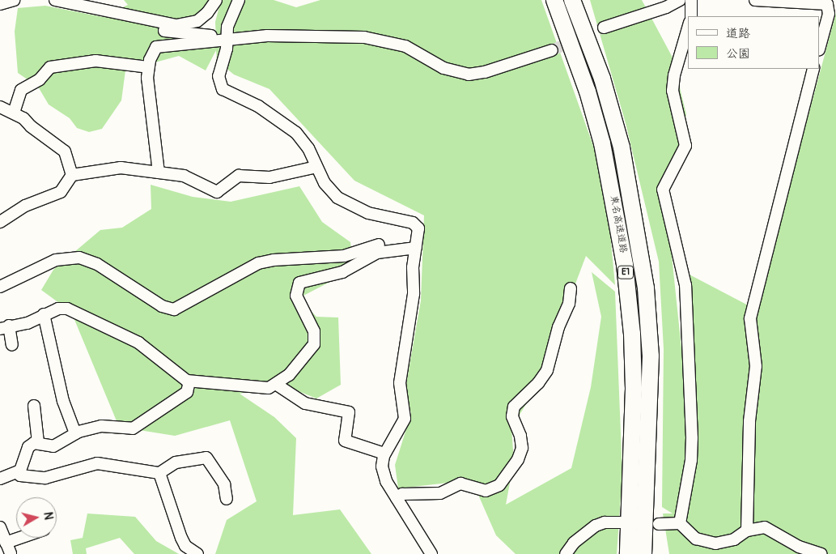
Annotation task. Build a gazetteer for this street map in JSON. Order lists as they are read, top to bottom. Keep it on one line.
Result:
{"streets":{"highway":["東名高速道路","E1"]},"legend":["道路","公園"],"north":"right"}
